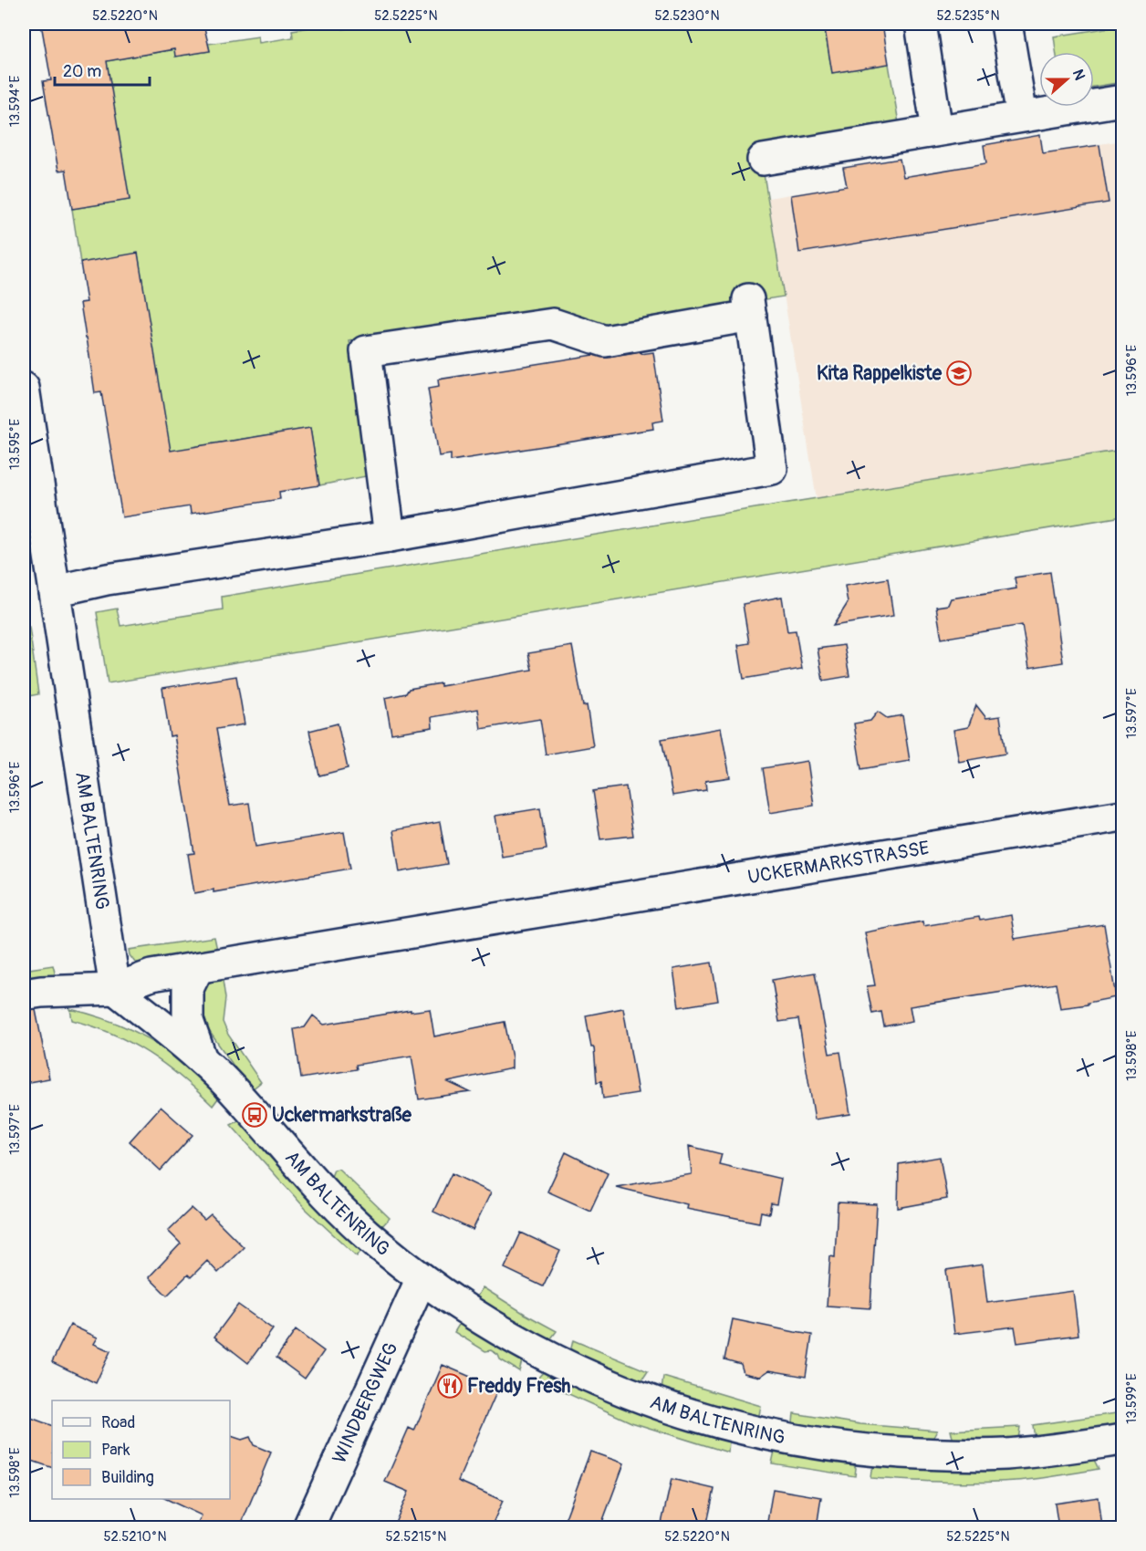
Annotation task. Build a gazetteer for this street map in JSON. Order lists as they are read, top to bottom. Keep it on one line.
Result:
{"streets":{"street":["AM BALTENRING","UCKERMARKSTRASSE","WINDBERGWEG"]},"crossings":[["AM BALTENRING","UCKERMARKSTRASSE"],["AM BALTENRING","WINDBERGWEG"]],"places":{"school or university":["Kita Rappelkiste"],"bus stop":["Uckermarkstraße"],"restaurant":["Freddy Fresh"]},"legend":["Road","Park","Building"],"scale_bar":"20 m","north":"right","coordinates":["52.5220°N","52.5225°N","52.5230°N","52.5235°N","13.594°E","13.596°E","13.595°E","13.597°E","13.598°E","13.599°E","52.5210°N","52.5215°N"]}
